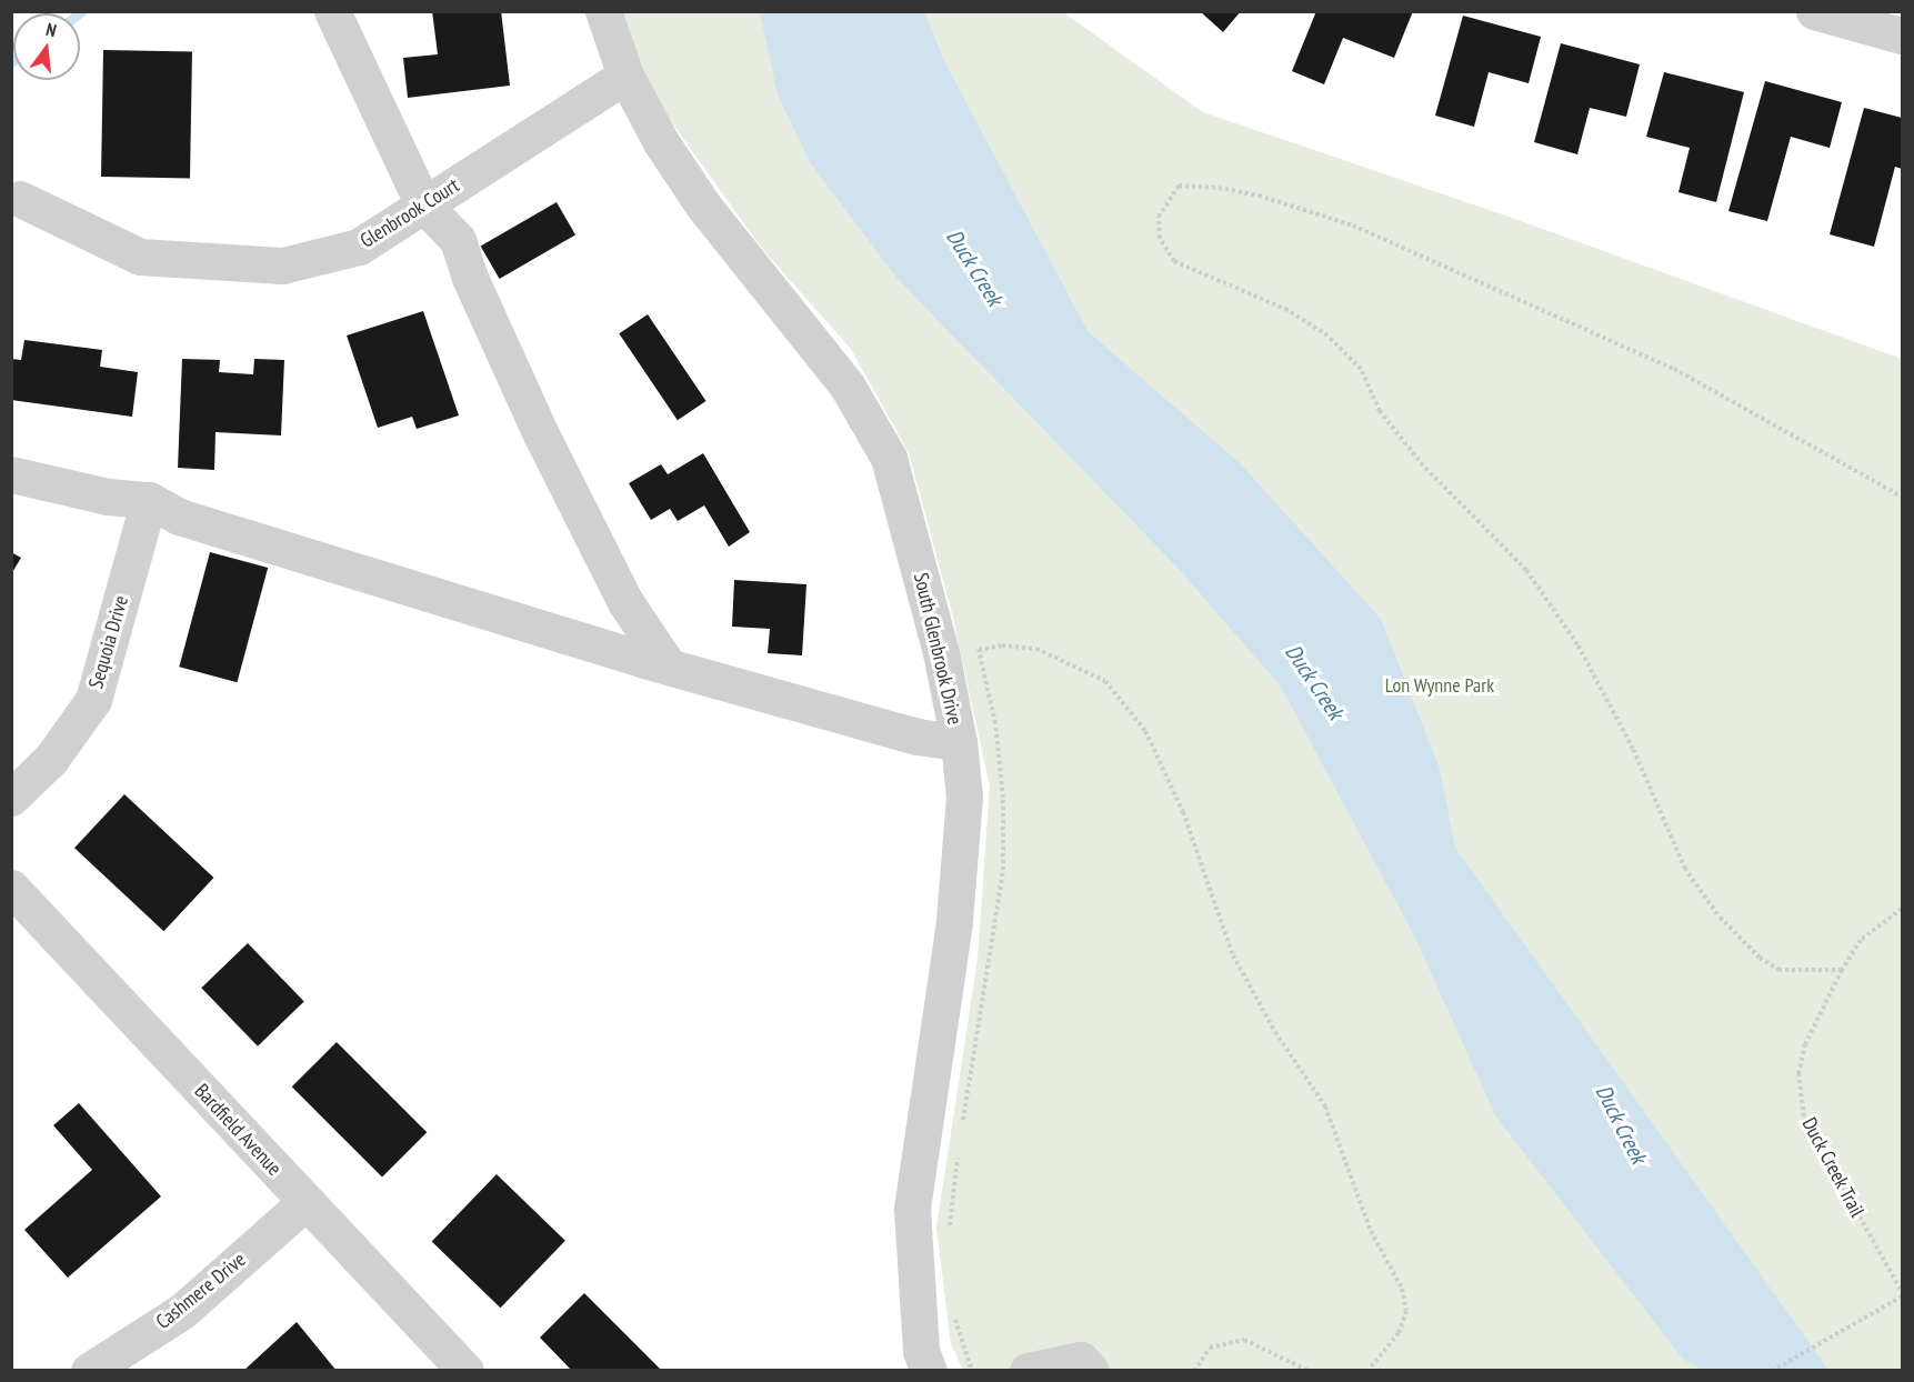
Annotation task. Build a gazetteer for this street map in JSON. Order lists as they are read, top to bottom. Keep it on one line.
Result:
{"streets":{"street":["Glenbrook Court","Sequoia Drive","South Glenbrook Drive","Bardfield Avenue","Cashmere Drive"],"path":["Duck Creek Trail"]},"crossings":[["Glenbrook Court","South Glenbrook Drive"],["Bardfield Avenue","Cashmere Drive"]],"water":["Duck Creek"],"parks":["Lon Wynne Park"],"north":"top"}
